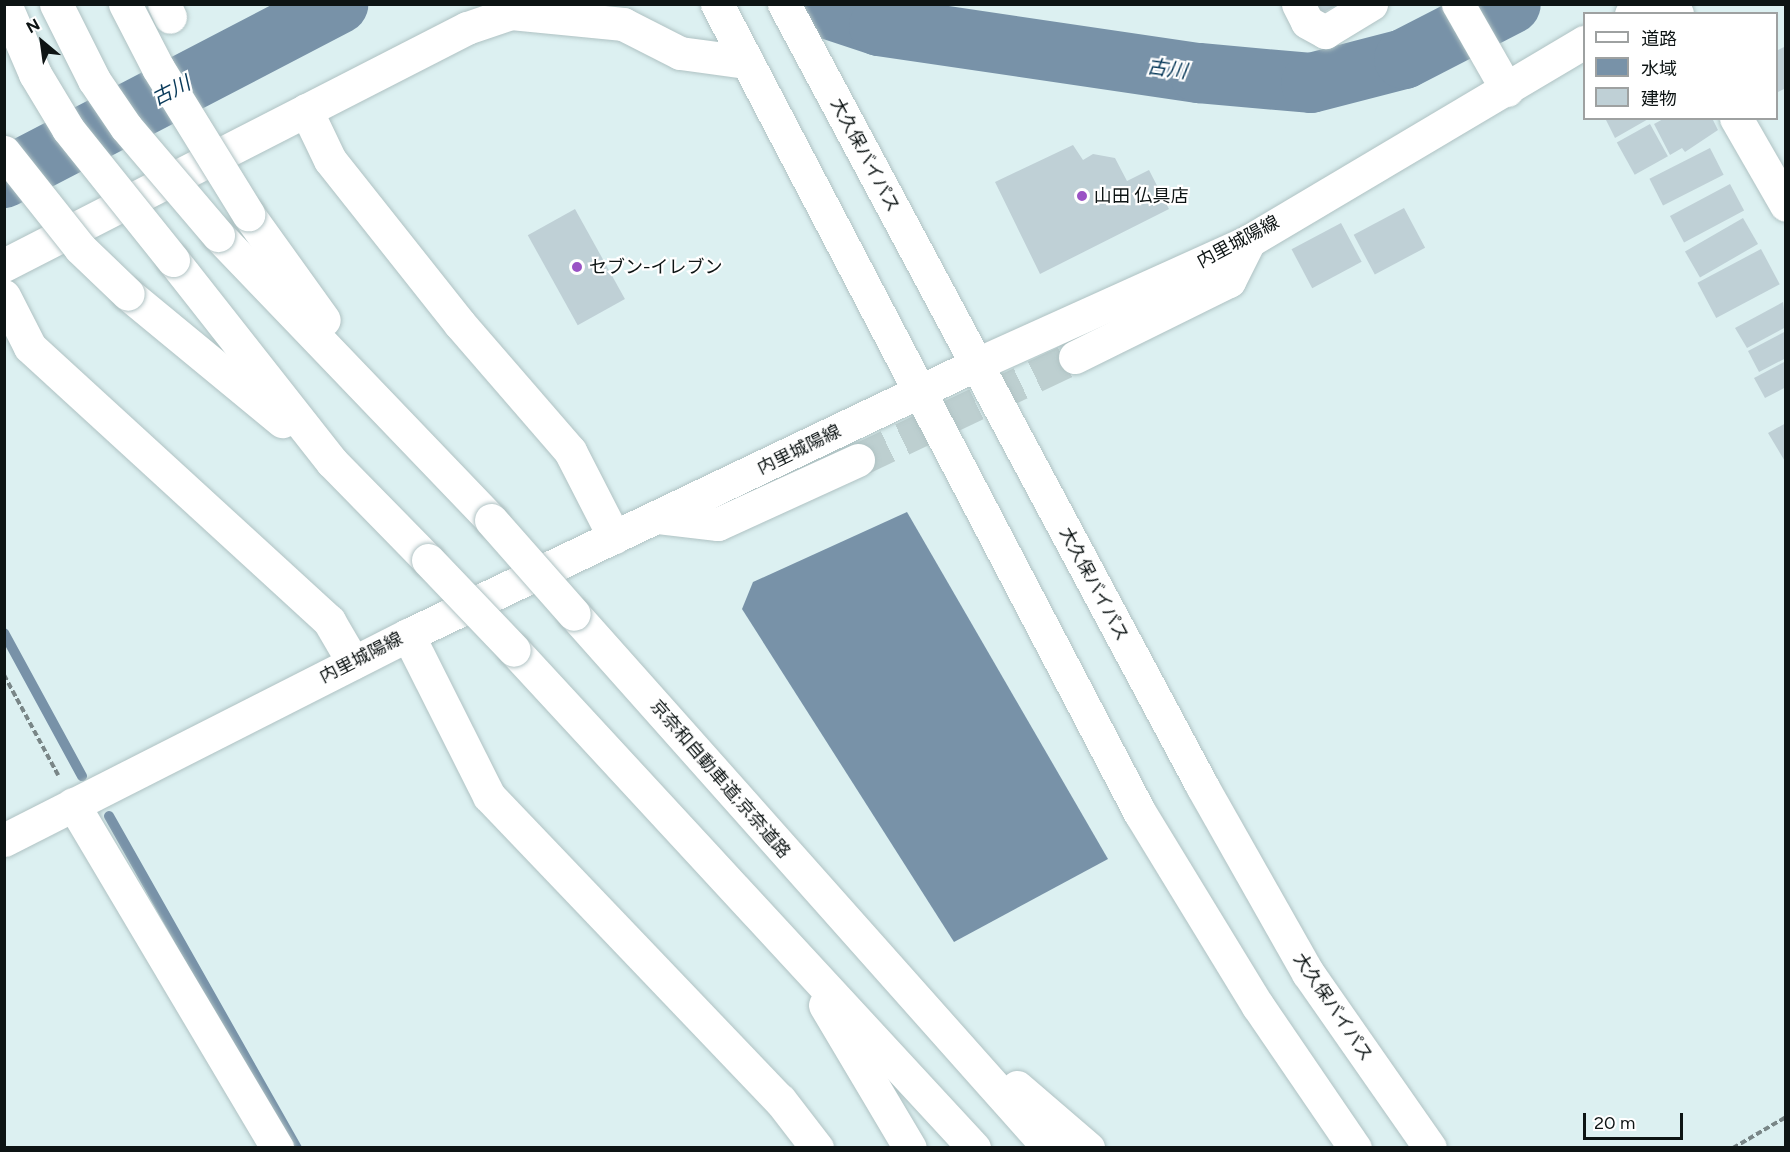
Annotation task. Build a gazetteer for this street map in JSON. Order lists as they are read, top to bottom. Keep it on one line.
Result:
{"streets":{"main road":["大久保バイパス","内里城陽線","京奈和自動車道;京奈道路"]},"crossings":[["大久保バイパス","内里城陽線"]],"water":["古川"],"places":["山田 仏具店","セブン-イレブン"],"legend":["道路","水域","建物"],"scale_bar":"20 m","north":"top left"}
